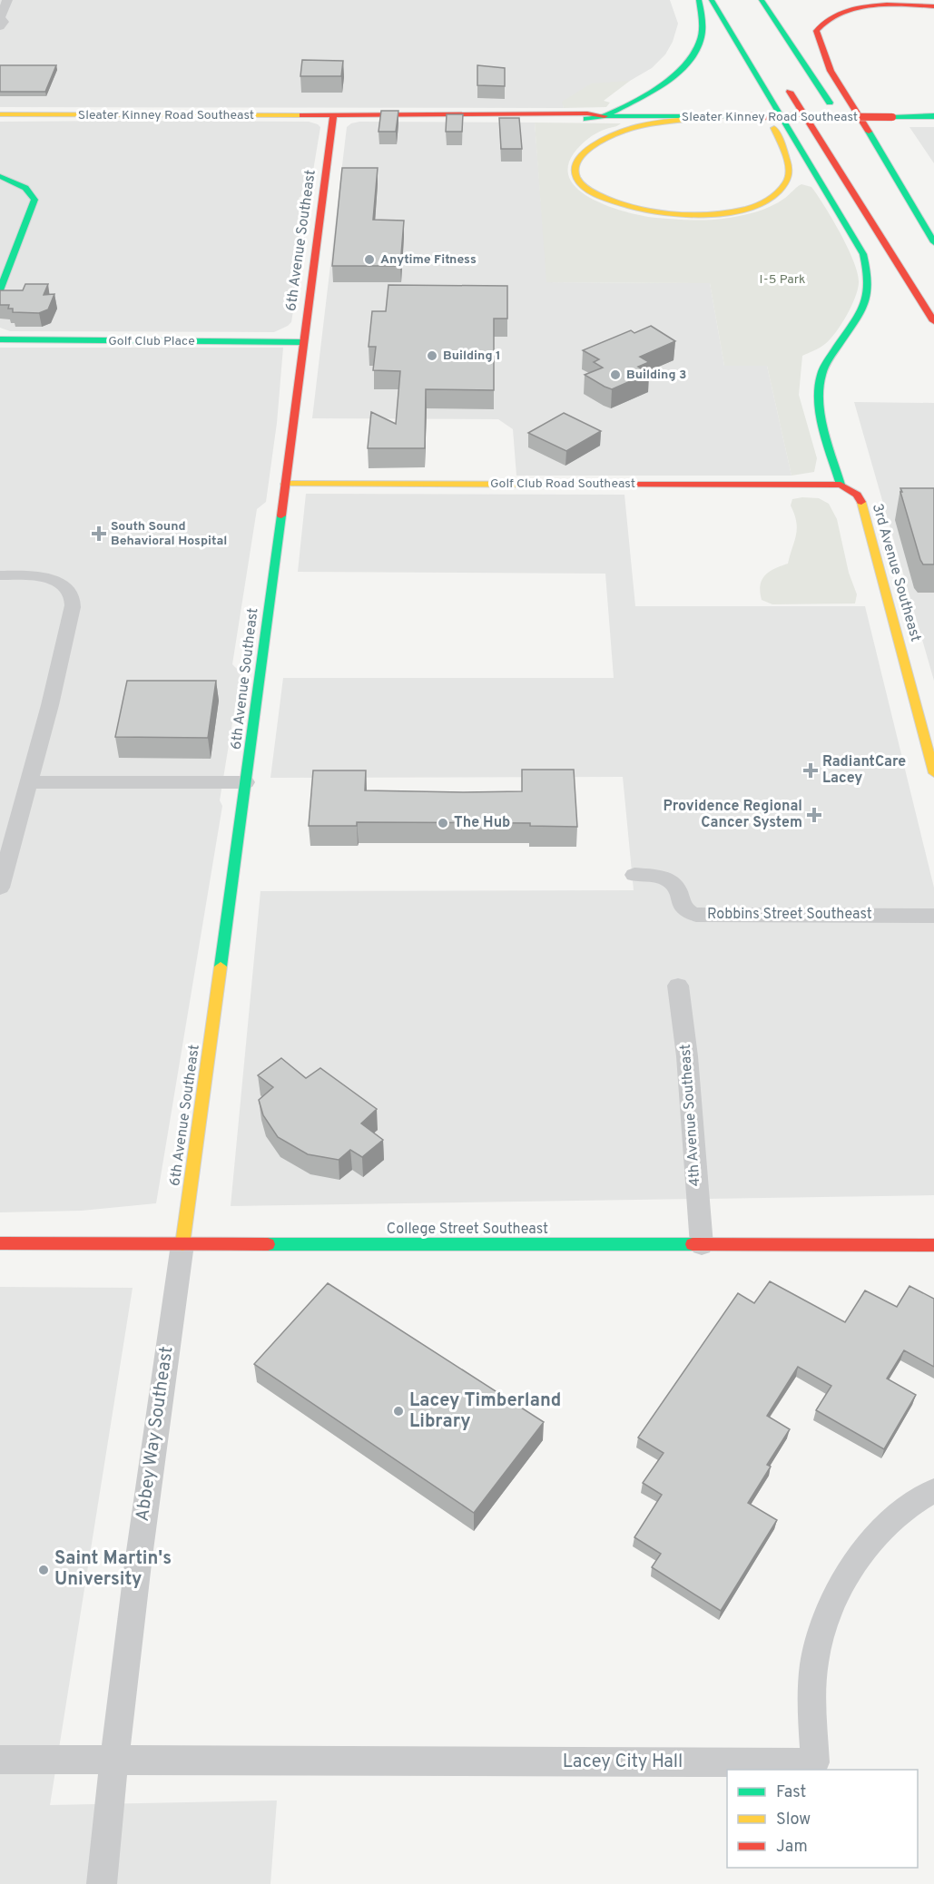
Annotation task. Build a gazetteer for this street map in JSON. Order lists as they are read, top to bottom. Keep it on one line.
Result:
{"streets":{"main road":["Sleater Kinney Road Southeast","6th Avenue Southeast","Golf Club Place","Golf Club Road Southeast","3rd Avenue Southeast","College Street Southeast"],"street":["Robbins Street Southeast","4th Avenue Southeast","Abbey Way Southeast","Lacey City Hall"]},"crossings":[["Sleater Kinney Road Southeast","6th Avenue Southeast"],["6th Avenue Southeast","Golf Club Place"],["6th Avenue Southeast","Golf Club Road Southeast"],["6th Avenue Southeast","College Street Southeast"],["6th Avenue Southeast","Abbey Way Southeast"],["Golf Club Road Southeast","3rd Avenue Southeast"],["4th Avenue Southeast","College Street Southeast"],["College Street Southeast","Abbey Way Southeast"],["Abbey Way Southeast","Lacey City Hall"]],"parks":["I-5 Park"],"places":{"other":["Anytime Fitness","Building 1","Building 3","The Hub","Lacey Timberland Library","Saint Martin's University"],"health":["South Sound Behavioral Hospital","RadiantCare Lacey","Providence Regional Cancer System"]},"legend":["Fast","Slow","Jam"]}
